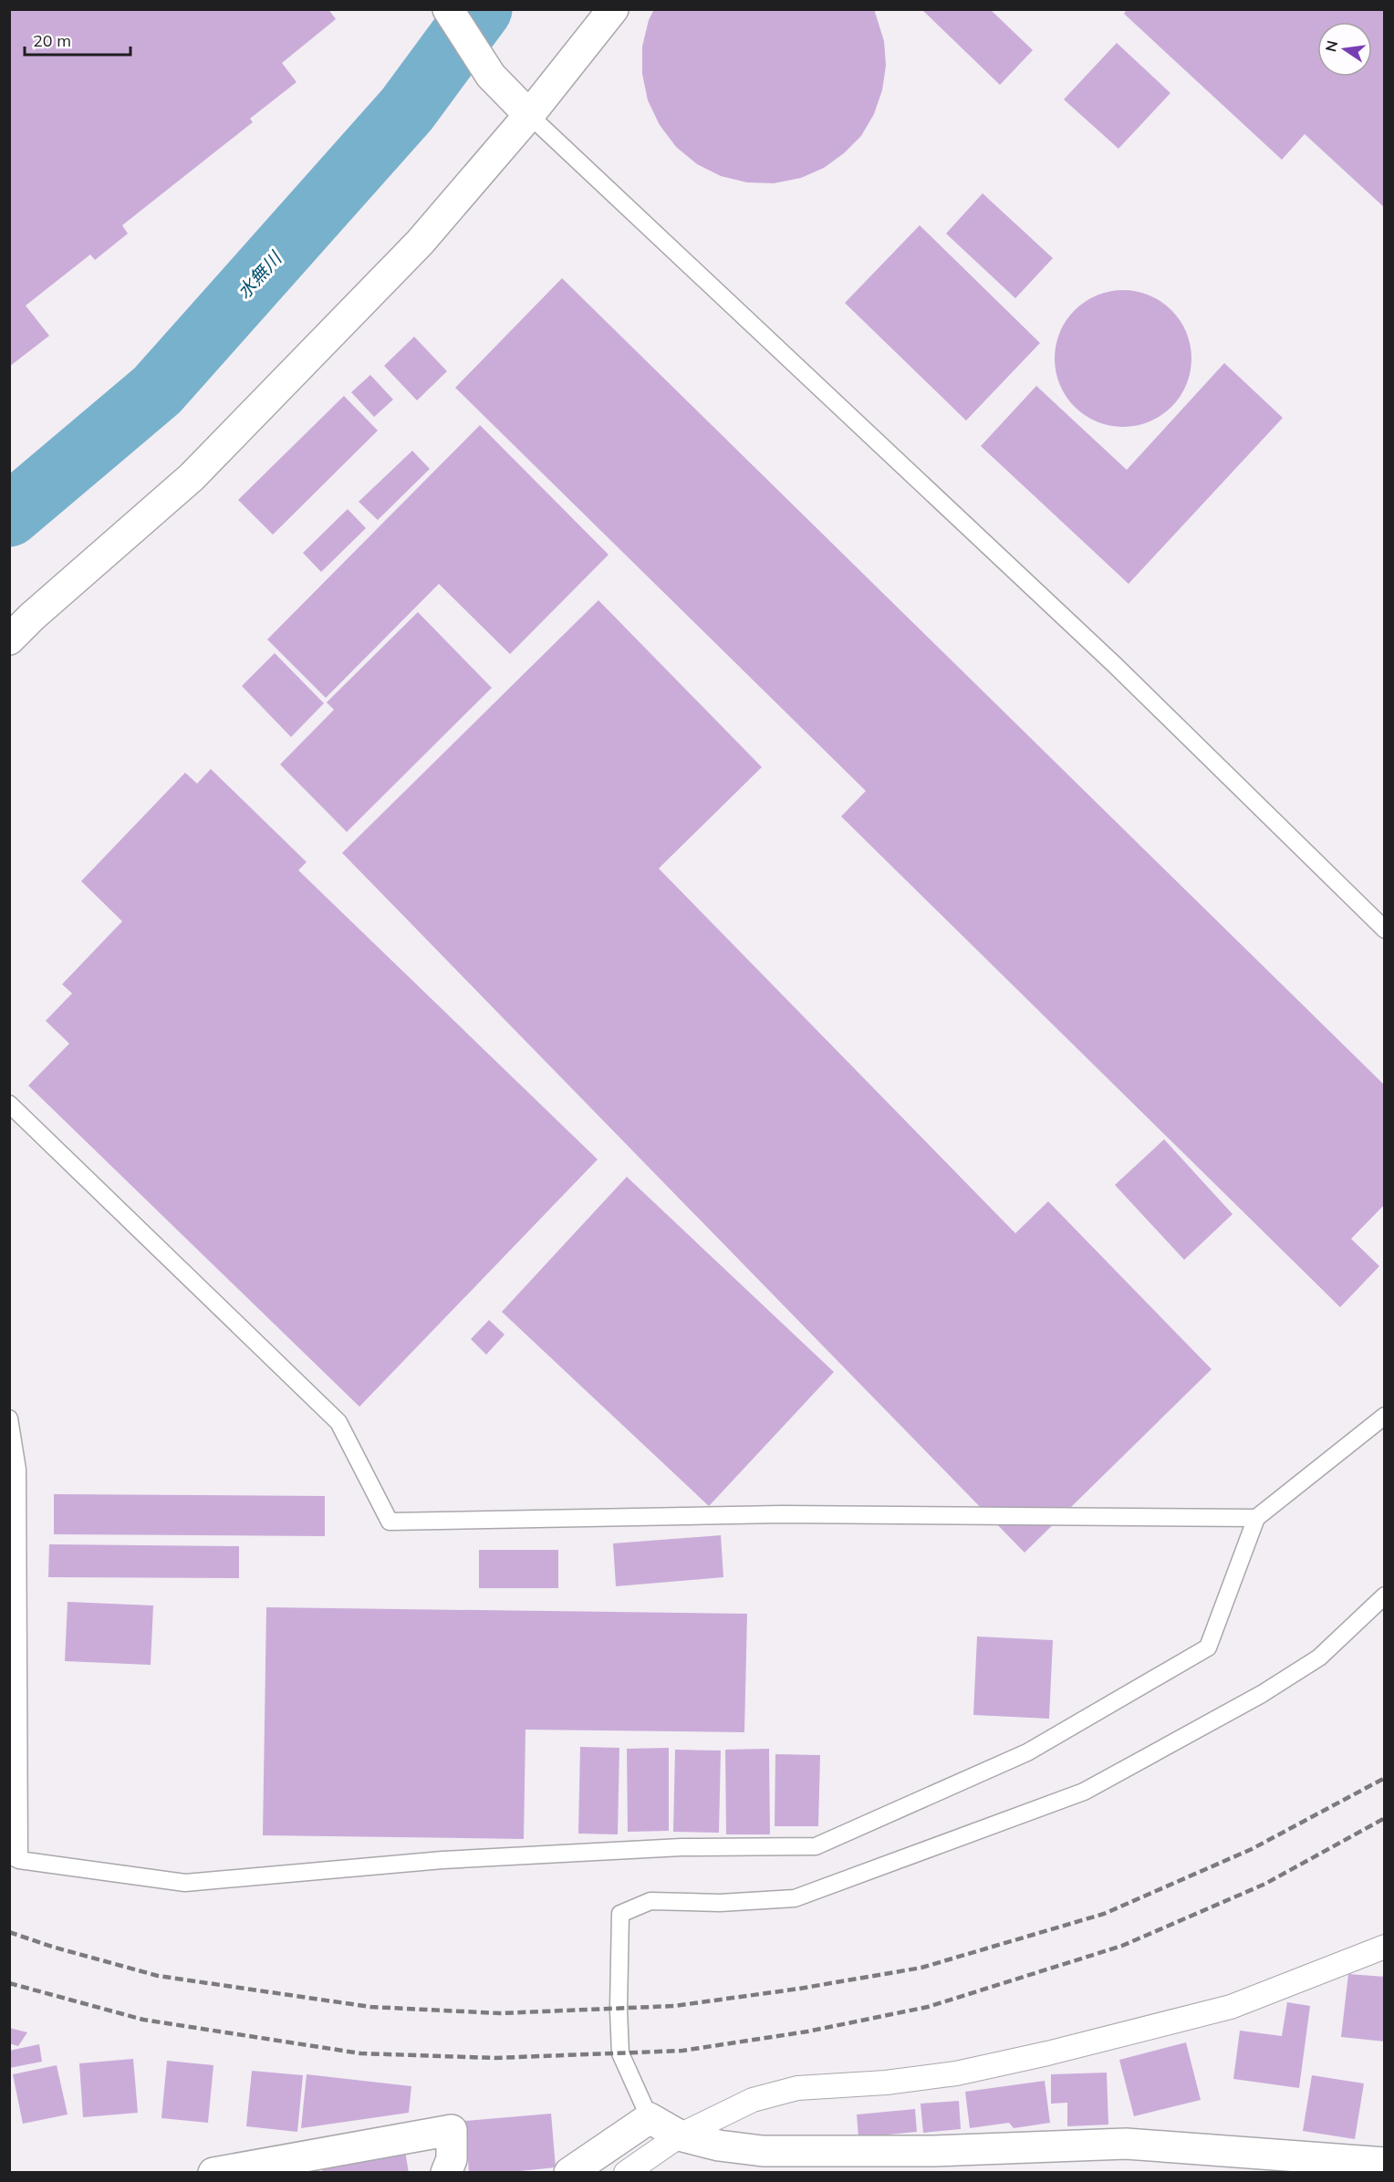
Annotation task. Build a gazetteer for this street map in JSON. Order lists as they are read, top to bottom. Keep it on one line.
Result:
{"water":["水無川"],"scale_bar":"20 m","north":"left"}
